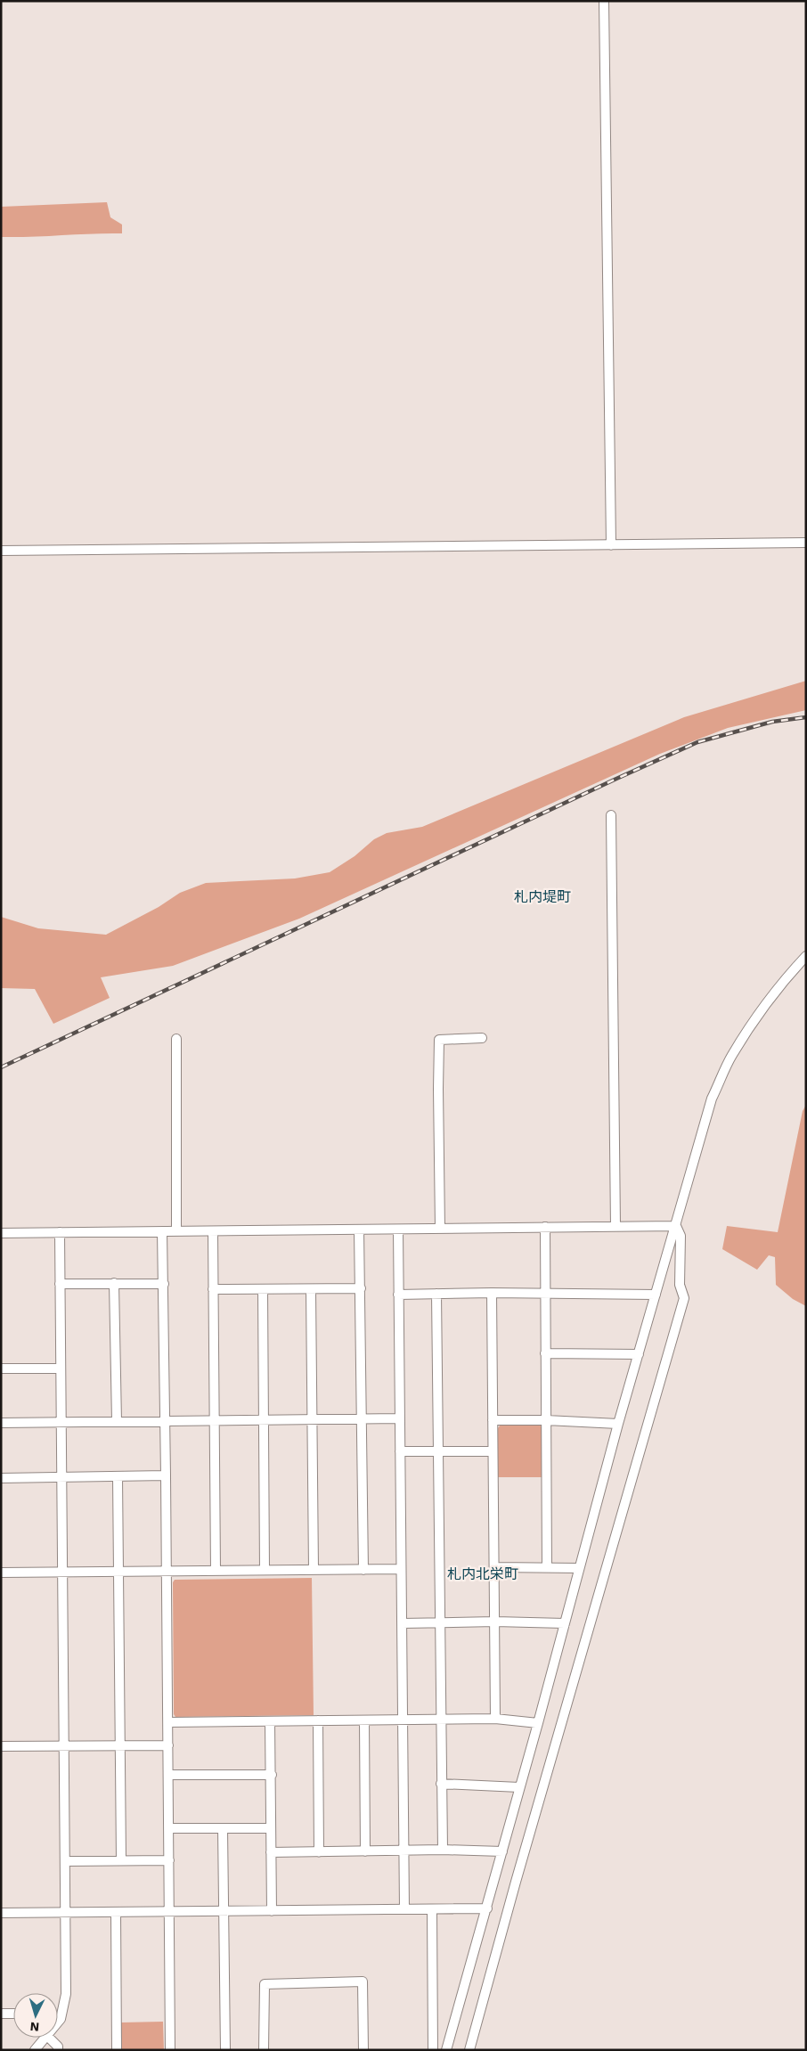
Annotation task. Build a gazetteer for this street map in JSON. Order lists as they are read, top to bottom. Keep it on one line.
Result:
{"districts":["札内堤町","札内北栄町"],"north":"bottom"}
